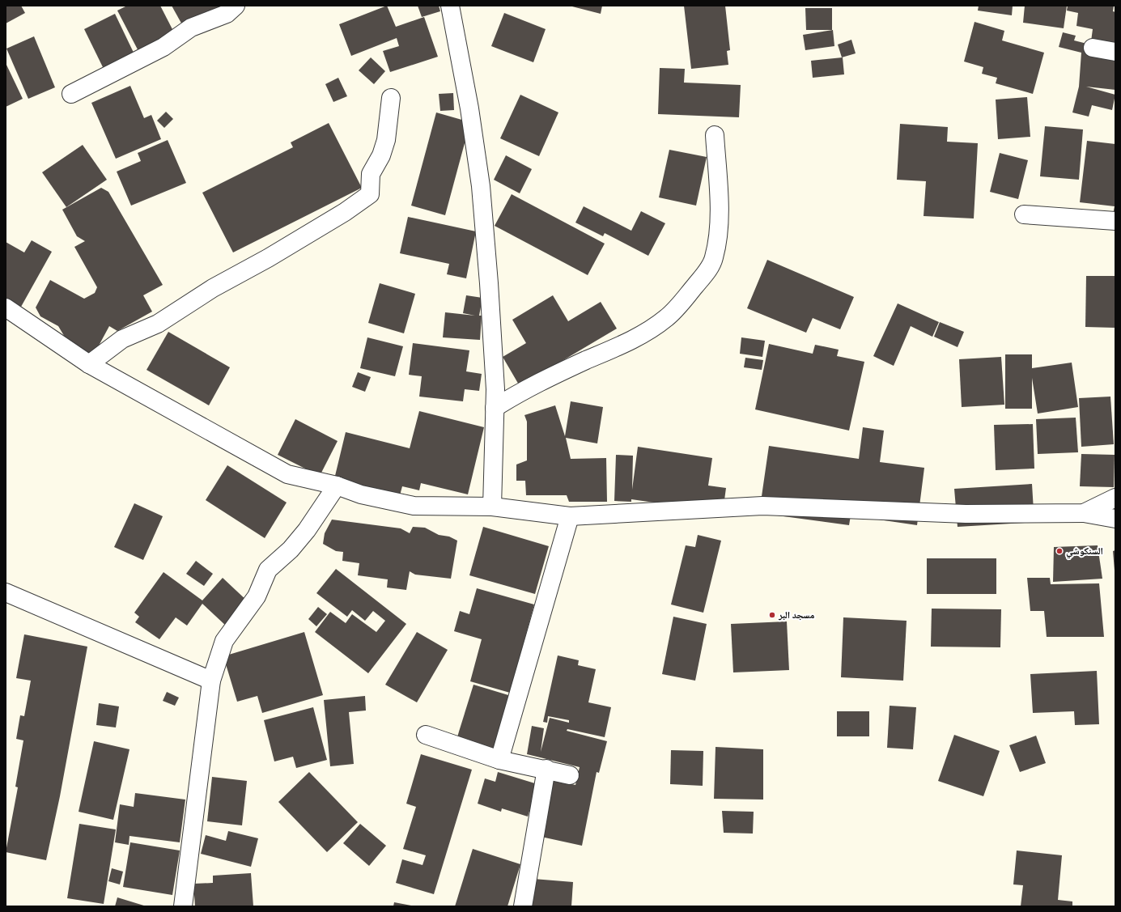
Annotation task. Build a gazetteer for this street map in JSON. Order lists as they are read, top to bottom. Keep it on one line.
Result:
{"places":["السنكوشي","مسجد البر"]}
